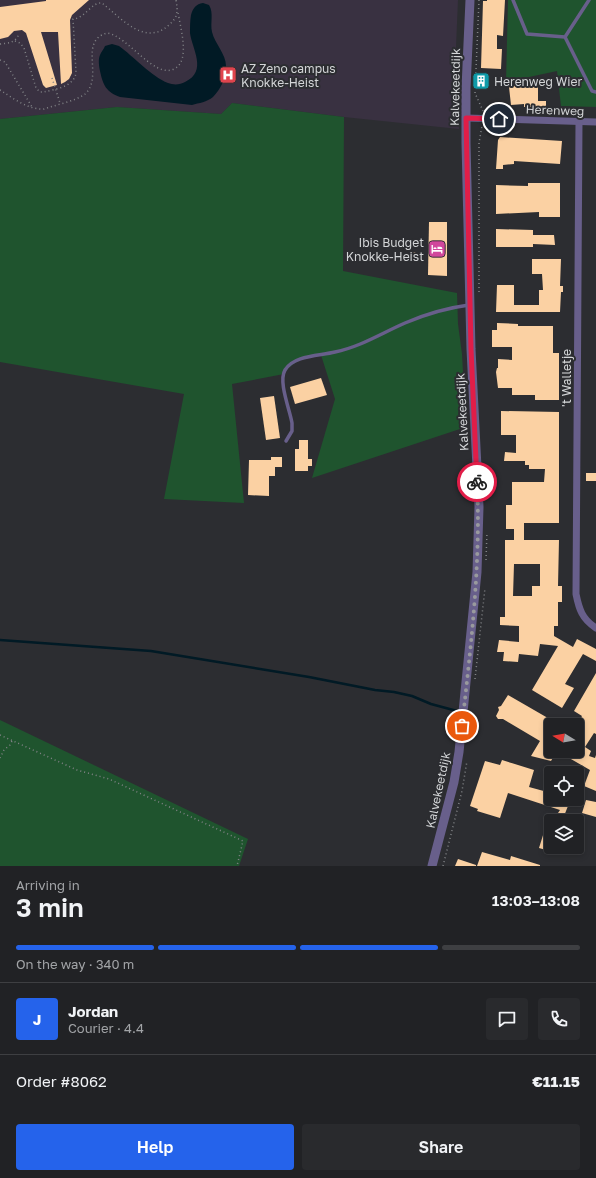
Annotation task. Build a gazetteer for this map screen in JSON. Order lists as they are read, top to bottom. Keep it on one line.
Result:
{"streets":{"street":["Kalvekeetdijk","Herenweg","'t Walletje"]},"crossings":[["Kalvekeetdijk","Herenweg"],["Herenweg","'t Walletje"]],"places":{"hospital":["AZ Zeno campus Knokke-Heist"],"building":["Herenweg Wier"],"hotel":["Ibis Budget Knokke-Heist"]},"north":"left","page":{"heading":["3 min","Arriving in","13:03–13:08"],"panel":["Jordan","Courier · 4.4","Order #8062","€11.15"],"bar":"On the way · 340 m","round":"J","buttons":["Help","Share"]}}
